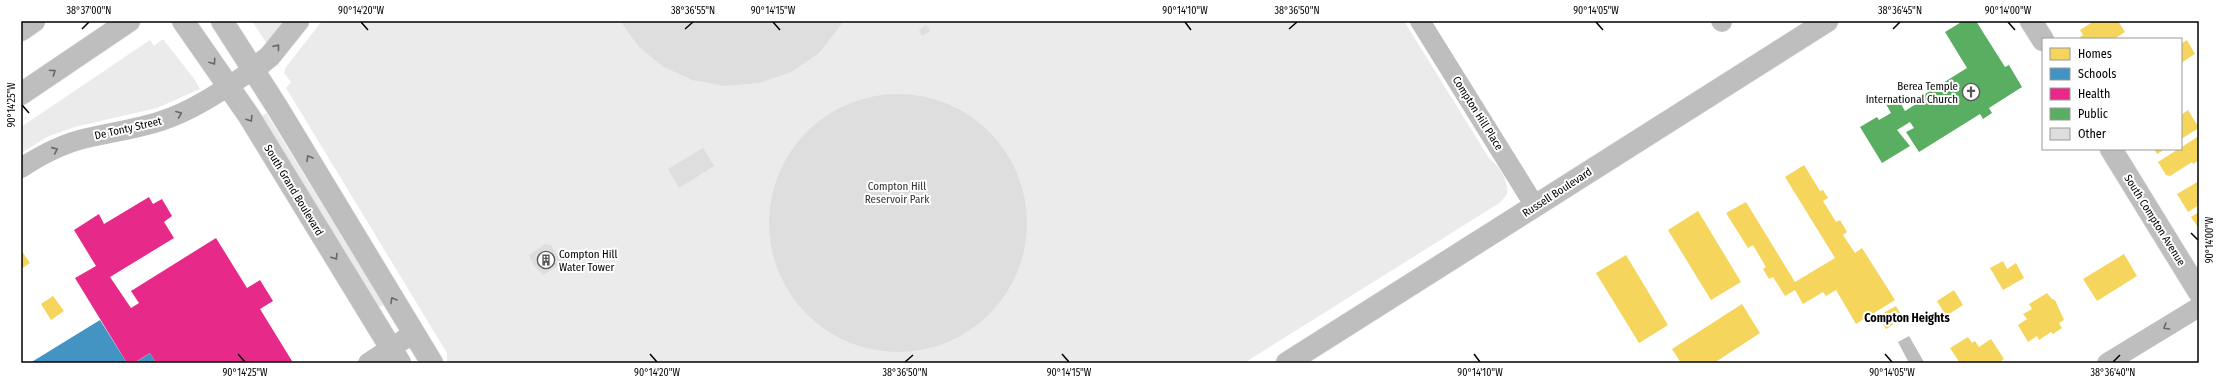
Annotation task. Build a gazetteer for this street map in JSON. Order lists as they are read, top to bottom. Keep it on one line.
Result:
{"streets":{"main road":["South Grand Boulevard","Russell Boulevard","South Compton Avenue"],"street":["Compton Hill Place","De Tonty Street"]},"crossings":[["Compton Hill Place","Russell Boulevard"],["De Tonty Street","South Grand Boulevard"]],"one_way":["De Tonty Street"],"districts":["Compton Heights"],"parks":["Compton Hill Reservoir Park"],"places":{"church":["Berea Temple International Church"],"building":["Compton Hill Water Tower"]},"legend":["Homes","Schools","Health","Public","Other"],"coordinates":["38°37'00\"N","90°14'20\"W","38°36'55\"N","90°14'15\"W","90°14'10\"W","38°36'50\"N","90°14'05\"W","38°36'45\"N","90°14'00\"W","90°14'25\"W","38°36'40\"N"]}
